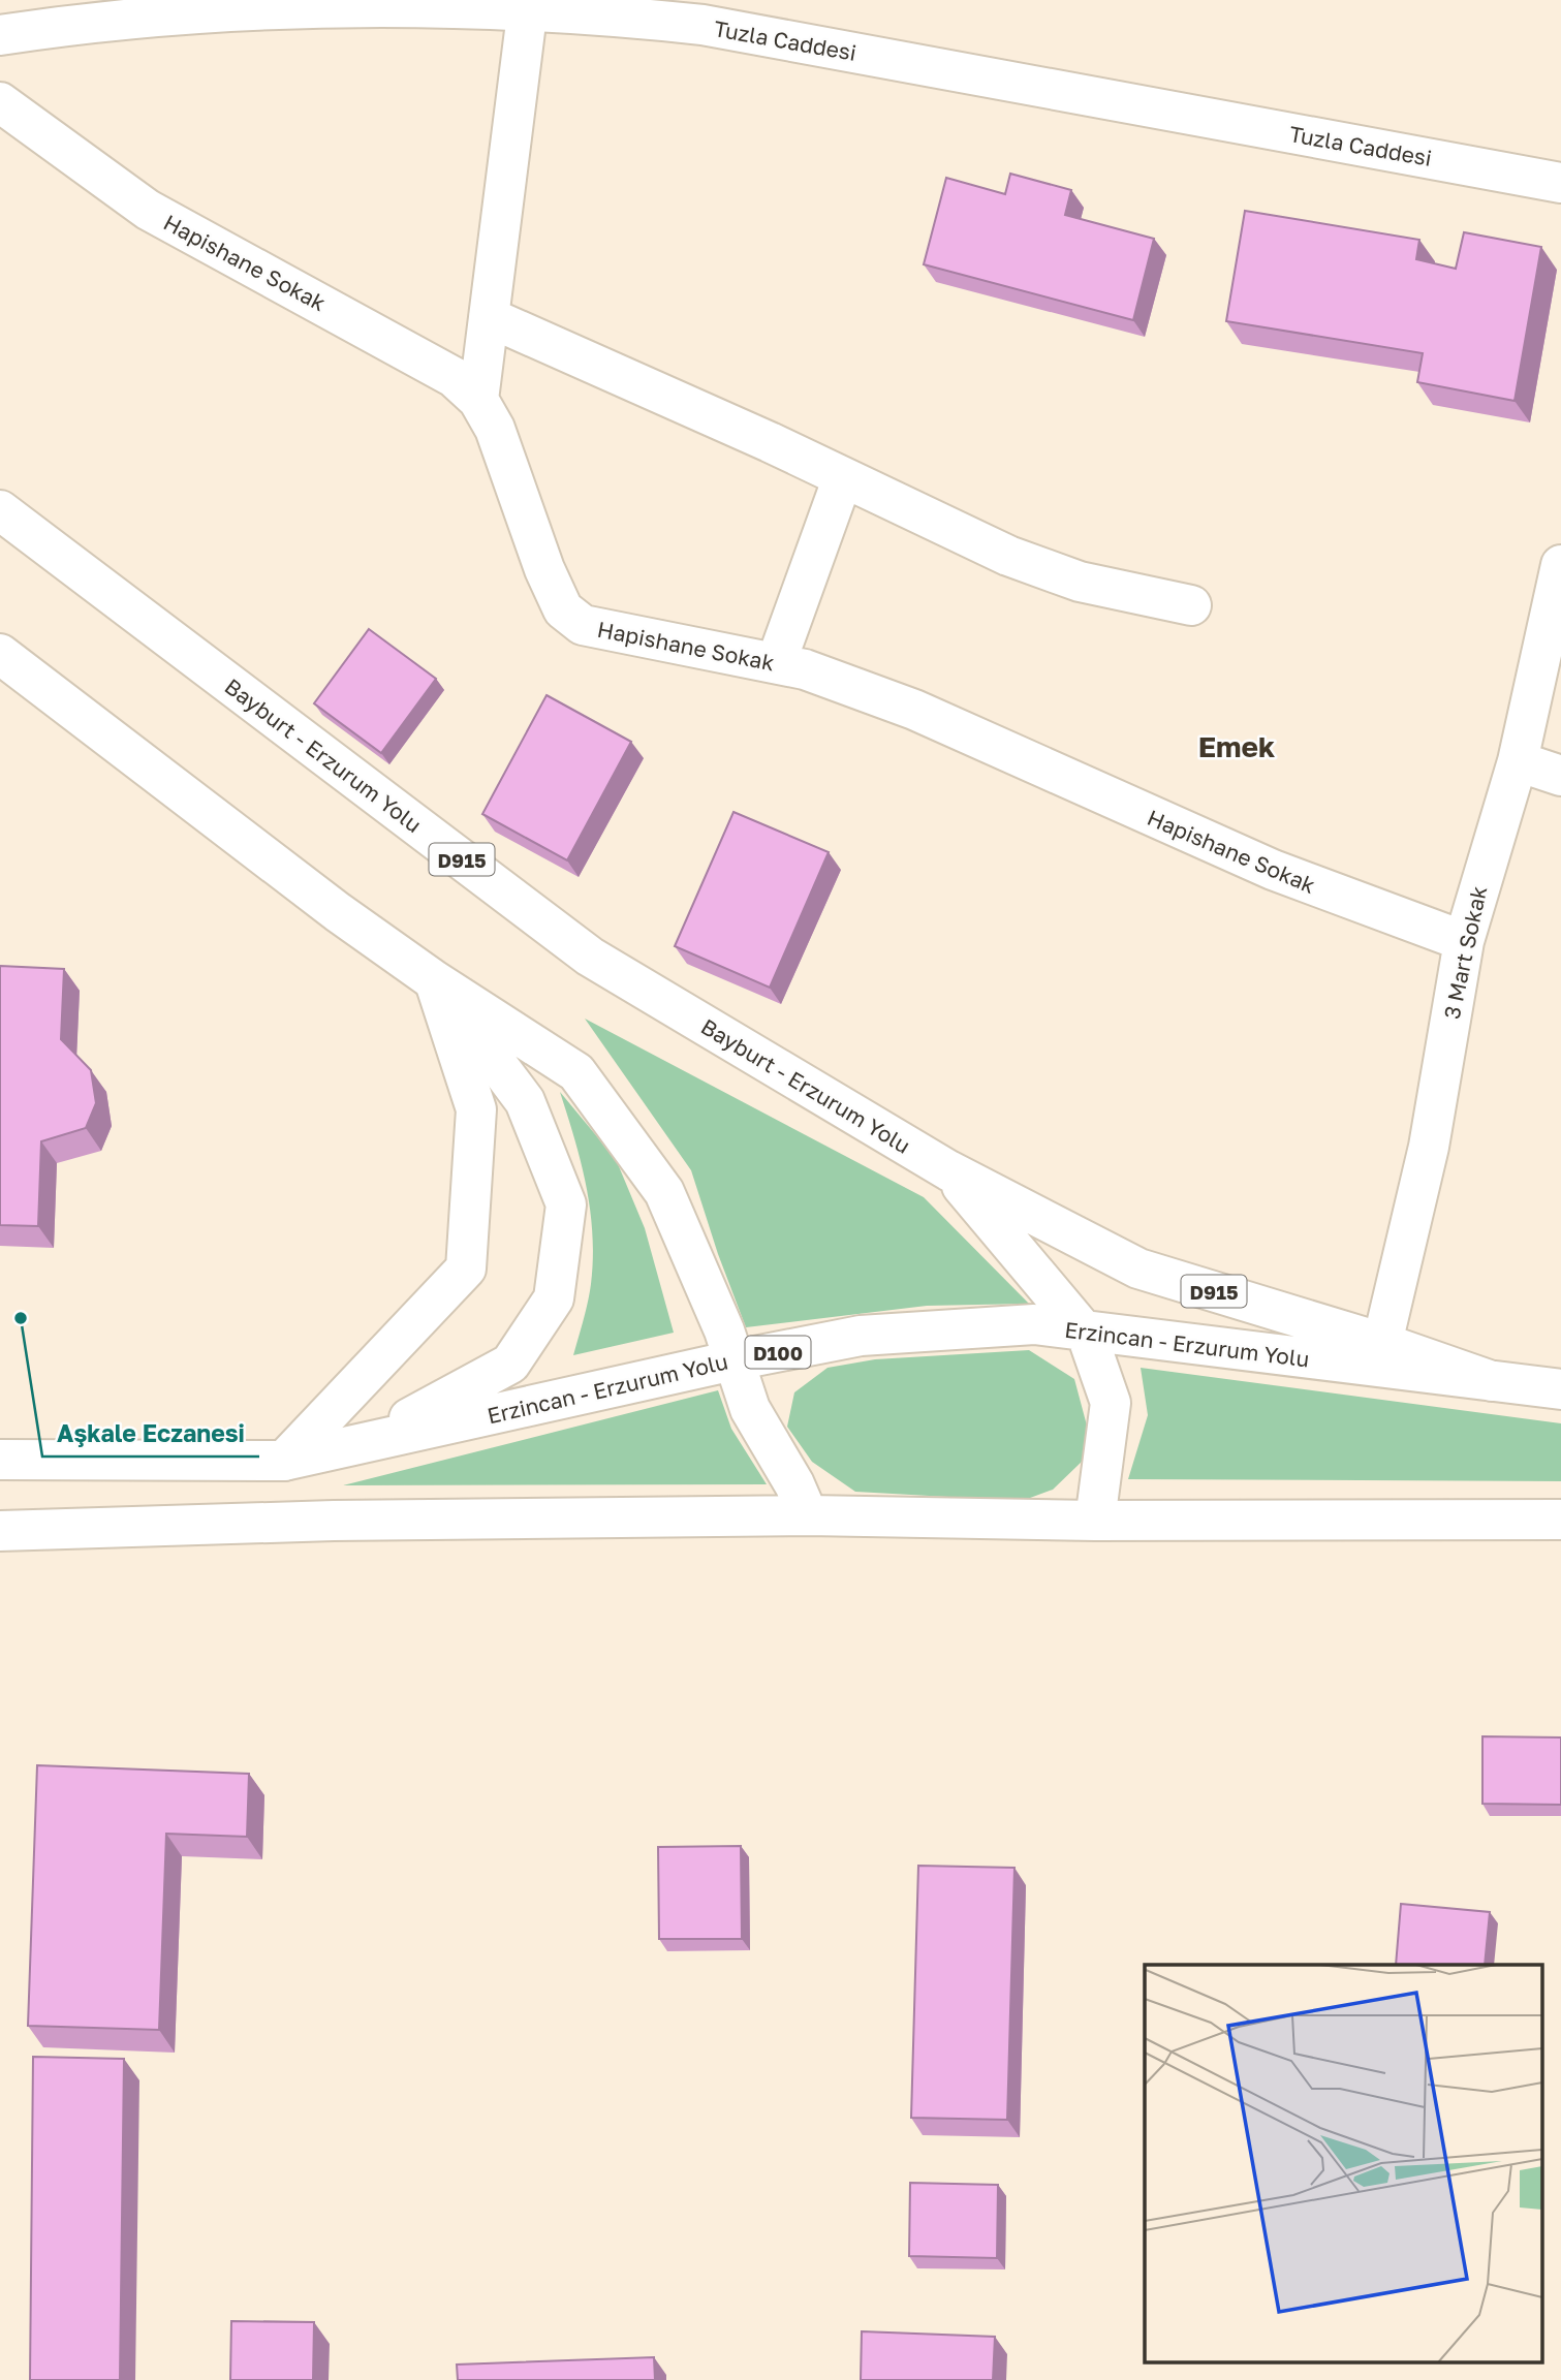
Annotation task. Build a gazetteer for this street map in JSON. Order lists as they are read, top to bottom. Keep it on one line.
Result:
{"streets":{"main road":["Tuzla Caddesi","Hapishane Sokak","Bayburt - Erzurum Yolu","D915","3 Mart Sokak","Erzincan - Erzurum Yolu","D100"]},"crossings":[["Hapishane Sokak","3 Mart Sokak"],["Bayburt - Erzurum Yolu","3 Mart Sokak"],["Bayburt - Erzurum Yolu","Erzincan - Erzurum Yolu"]],"districts":["Emek"],"places":["Aşkale Eczanesi"]}
